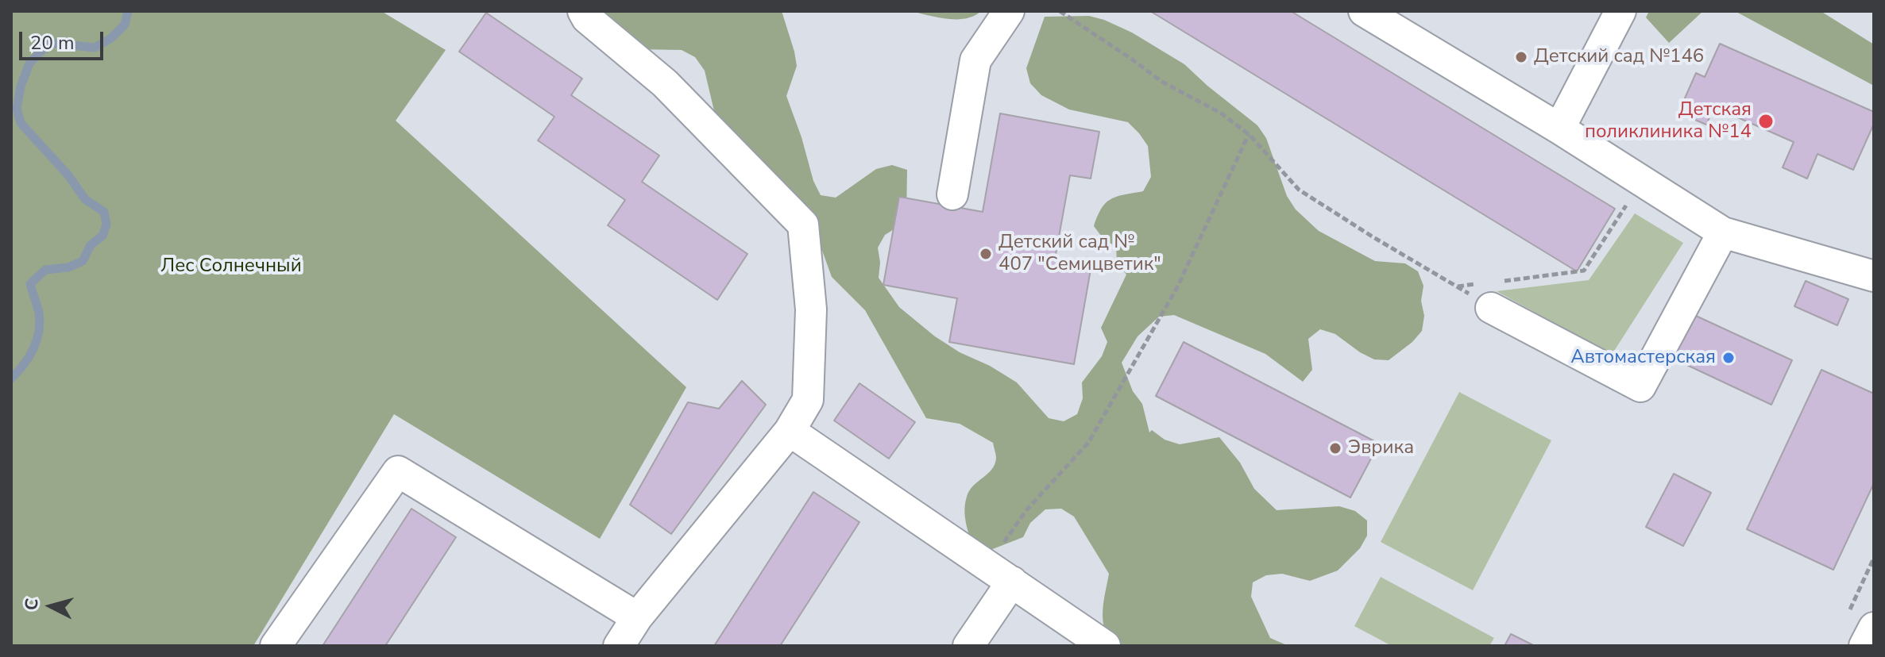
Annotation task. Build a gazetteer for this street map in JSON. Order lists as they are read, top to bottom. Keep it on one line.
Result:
{"parks":["Лес Солнечный"],"places":["Детский сад №146","Детская поликлиника №14","Детский сад № 407 \"Семицветик\"","Автомастерская","Эврика"],"scale_bar":"20 m","north":"left"}
